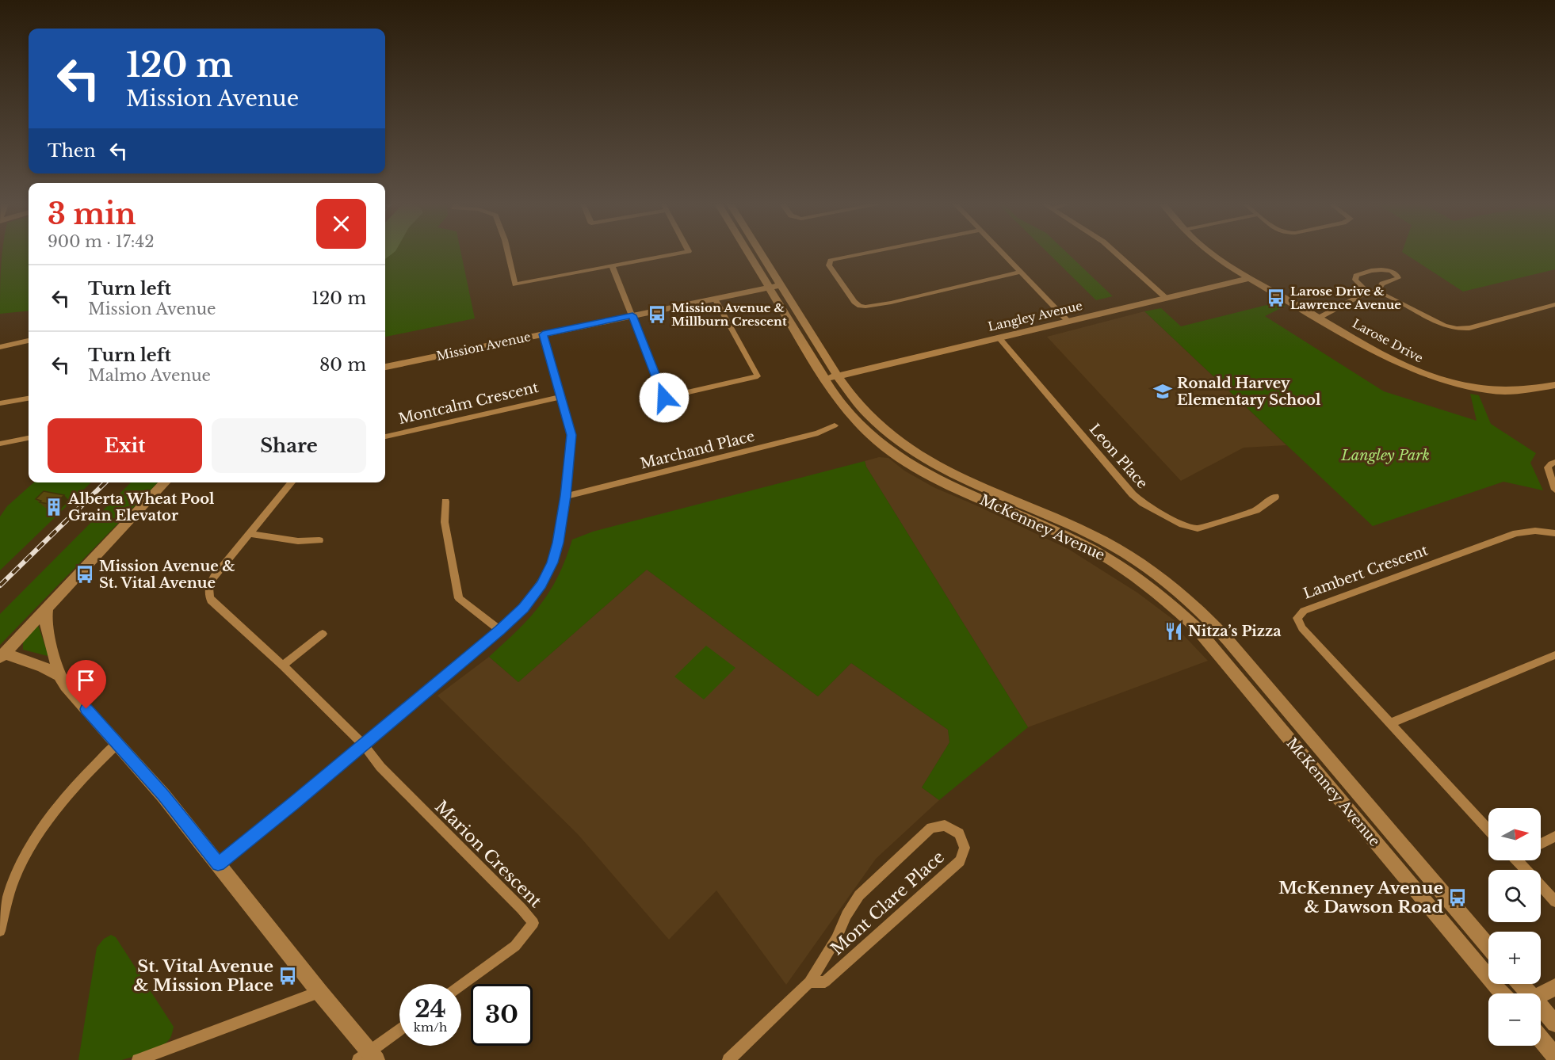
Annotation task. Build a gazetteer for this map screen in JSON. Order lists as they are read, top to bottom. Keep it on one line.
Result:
{"streets":{"street":["Langley Avenue","Larose Drive","Mission Avenue","Montcalm Crescent","Marchand Place","Leon Place","McKenney Avenue","Lambert Crescent","Marion Crescent","Mont Clare Place"]},"crossings":[["Langley Avenue","Larose Drive"],["Langley Avenue","Leon Place"],["Langley Avenue","McKenney Avenue"],["Mission Avenue","McKenney Avenue"]],"parks":["Langley Park"],"places":{"bus stop":["Larose Drive & Lawrence Avenue","Mission Avenue & Millburn Crescent","Mission Avenue & St. Vital Avenue","McKenney Avenue & Dawson Road","St. Vital Avenue & Mission Place"],"school or university":["Ronald Harvey Elementary School"],"building":["Alberta Wheat Pool Grain Elevator"],"restaurant":["Nitza’s Pizza"]},"north":"right","page":{"turn":["120 m","Mission Avenue"],"then":"Then","heading":["3 min","900 m · 17:42"],"list":[{"name":"Turn left","note":"Mission Avenue","value":"120 m"},{"name":"Turn left","note":"Malmo Avenue","value":"80 m"}],"buttons":["Exit","Share"],"map_buttons":["+","−"],"speed":"24 km/h","limit":"30"}}
